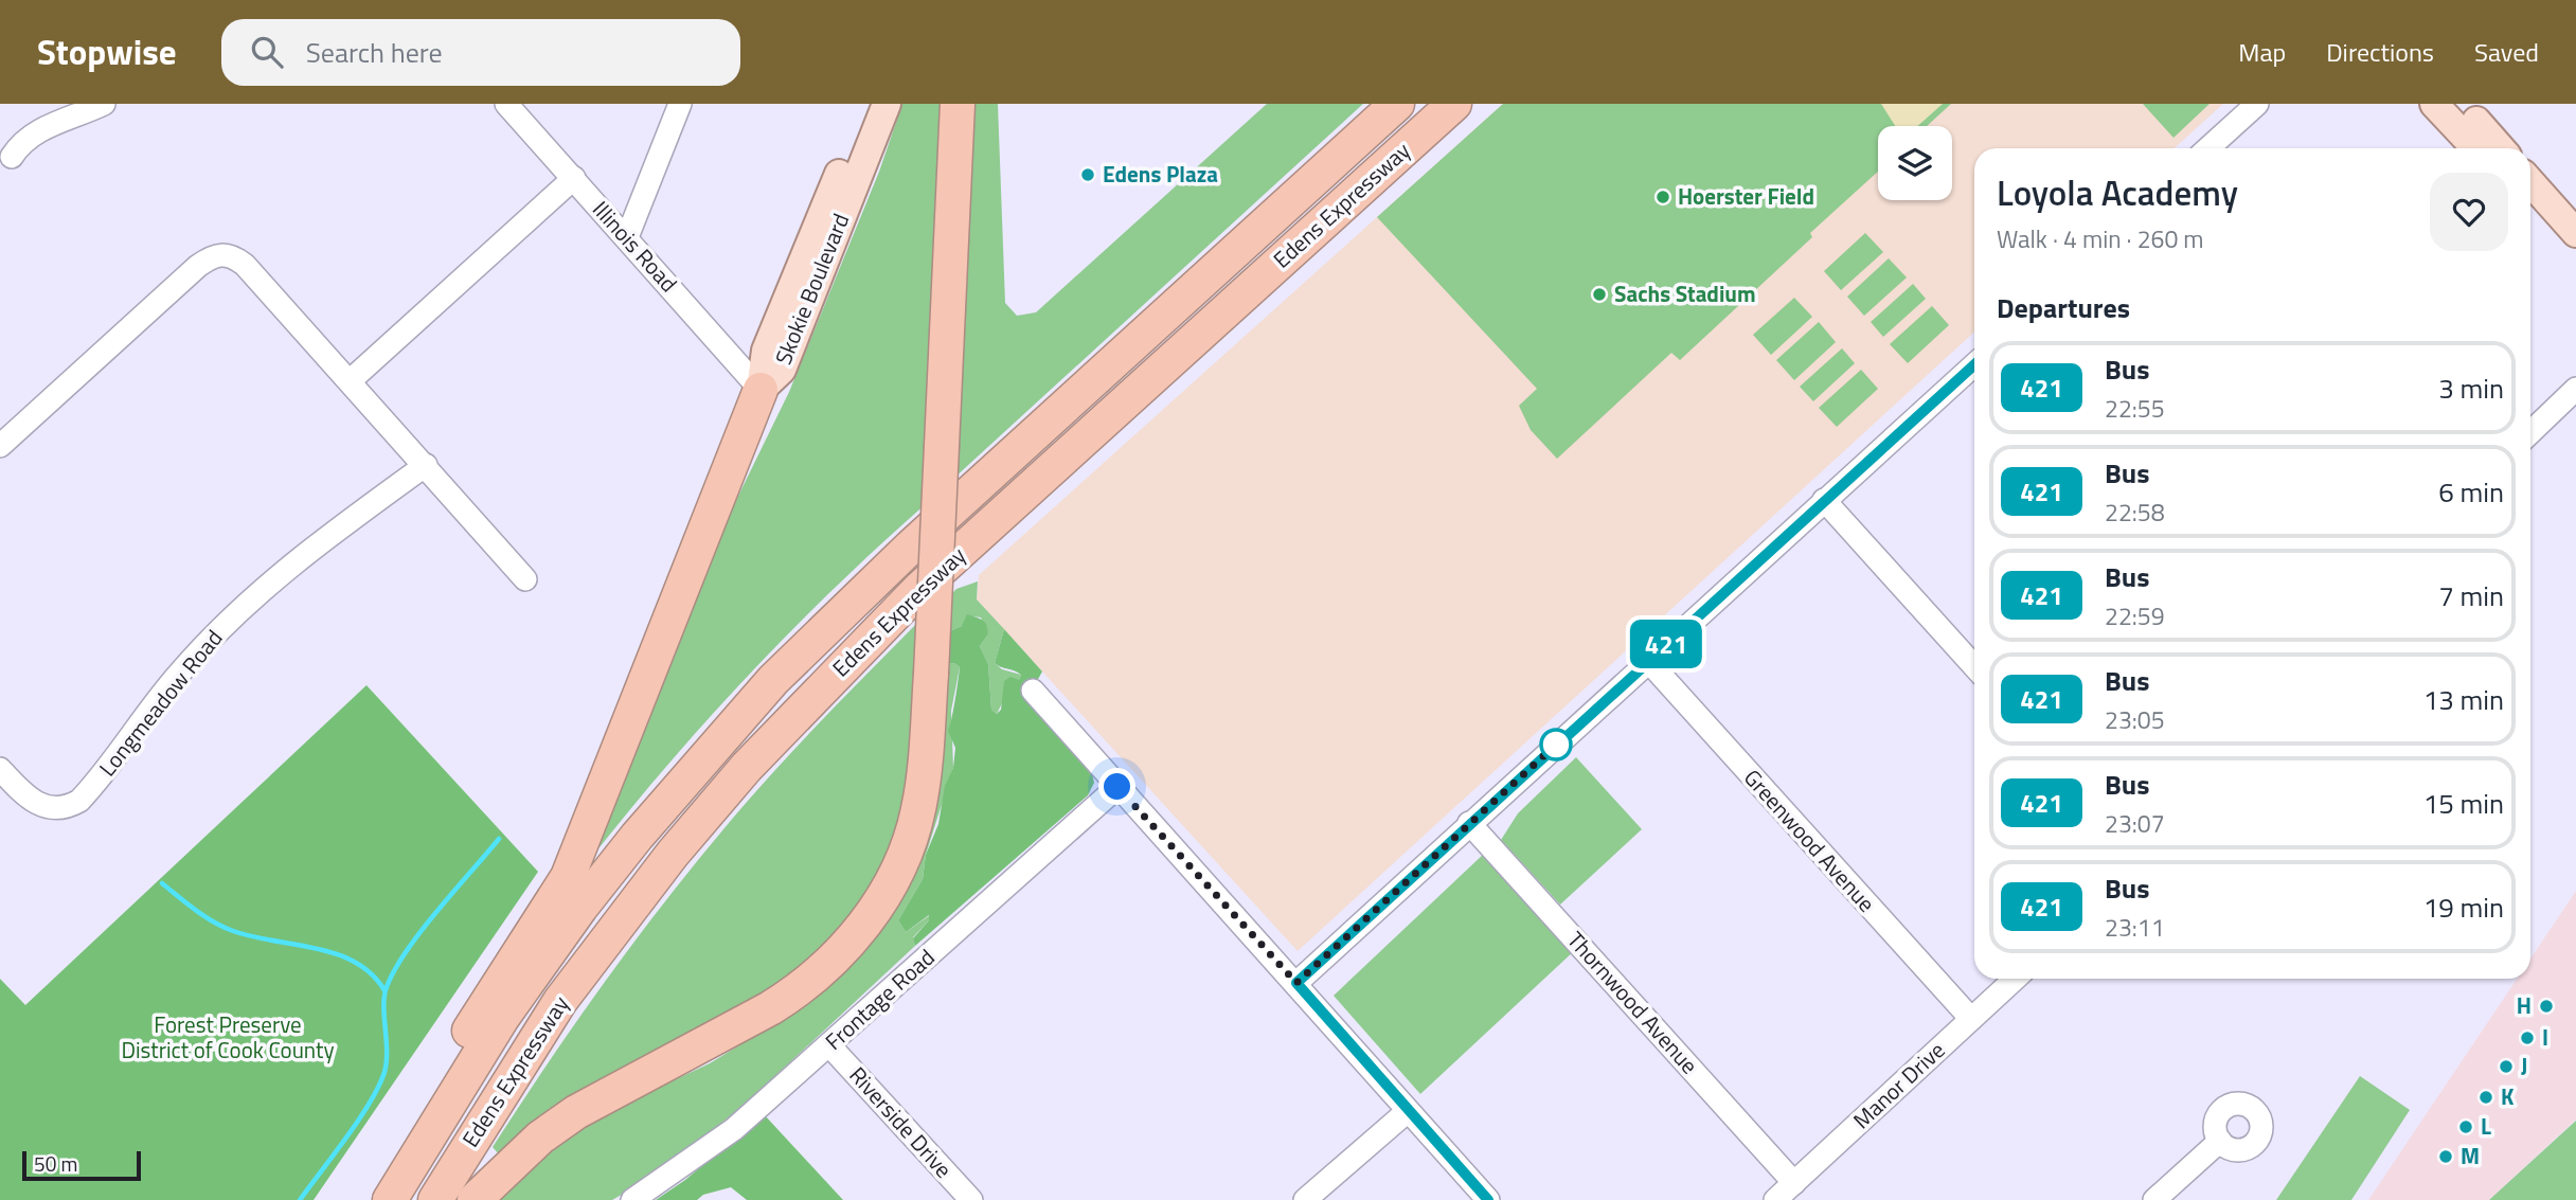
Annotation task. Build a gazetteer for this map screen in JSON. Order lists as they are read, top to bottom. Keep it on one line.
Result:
{"streets":{"highway":["Edens Expressway"],"main road":["Skokie Boulevard"],"street":["Illinois Road","Longmeadow Road","Greenwood Avenue","Frontage Road","Thornwood Avenue","Manor Drive","Riverside Drive"]},"crossings":[["Illinois Road","Skokie Boulevard"],["Greenwood Avenue","Manor Drive"],["Frontage Road","Riverside Drive"],["Thornwood Avenue","Manor Drive"]],"parks":["Forest Preserve District of Cook County"],"places":["Edens Plaza","Hoerster Field","Sachs Stadium","H","I","J","K","L","M"],"lines":["bus line 421"],"scale_bar":"50 m","page":{"header":"Stopwise","search":"Search here","nav":["Map","Directions","Saved"],"on_map":"421","heading":[["Loyola Academy","Walk · 4 min · 260 m"],"Departures"],"list":[{"mark":"421","name":"Bus","note":"22:55","value":"3 min"},{"mark":"421","name":"Bus","note":"22:58","value":"6 min"},{"mark":"421","name":"Bus","note":"22:59","value":"7 min"},{"mark":"421","name":"Bus","note":"23:05","value":"13 min"},{"mark":"421","name":"Bus","note":"23:07","value":"15 min"},{"mark":"421","name":"Bus","note":"23:11","value":"19 min"}],"scale":"50 m"}}
